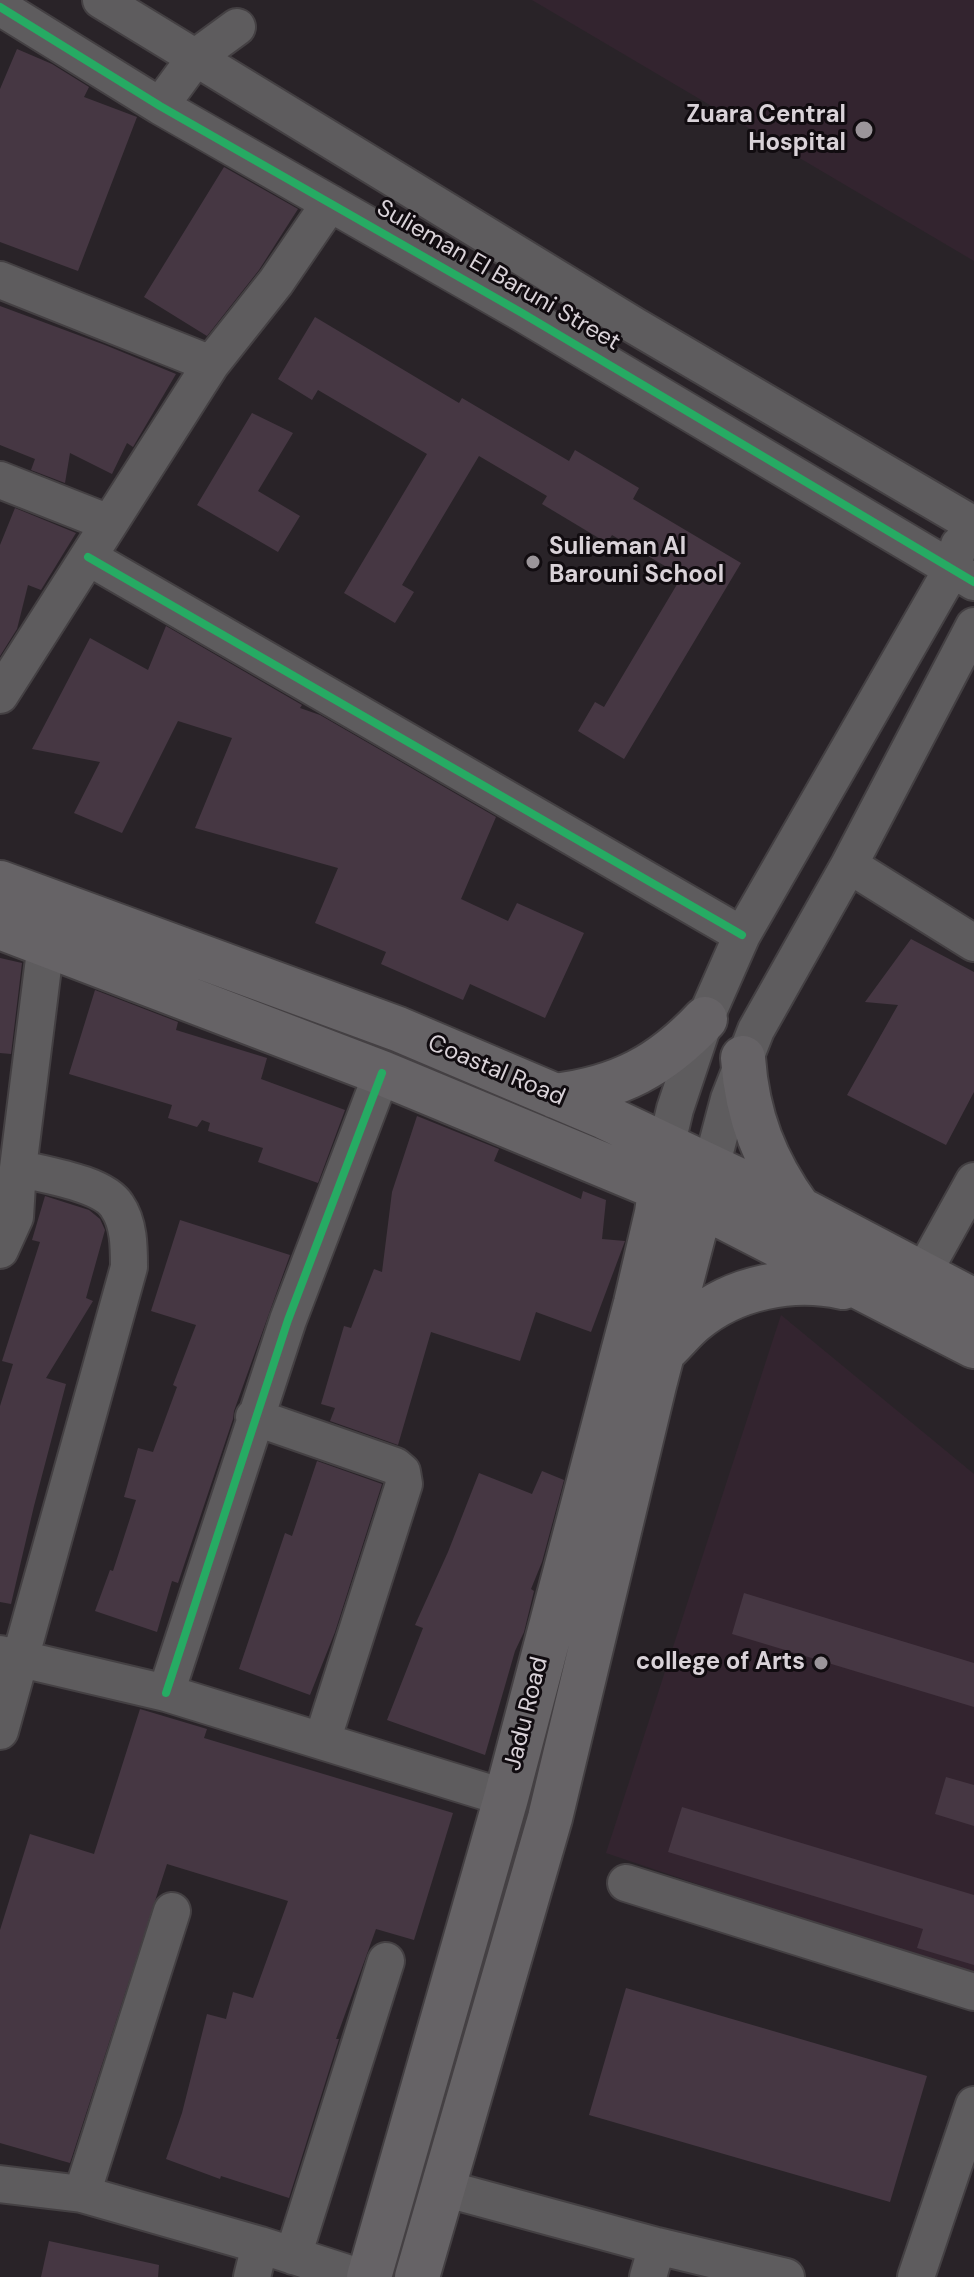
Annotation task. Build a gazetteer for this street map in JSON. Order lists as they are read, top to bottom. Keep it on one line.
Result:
{"streets":{"highway":["Coastal Road","Jadu Road"],"street":["Sulieman El Baruni Street"]},"crossings":[["Coastal Road","Jadu Road"]],"places":["Zuara Central Hospital","Sulieman Al Barouni School","college of Arts"]}
